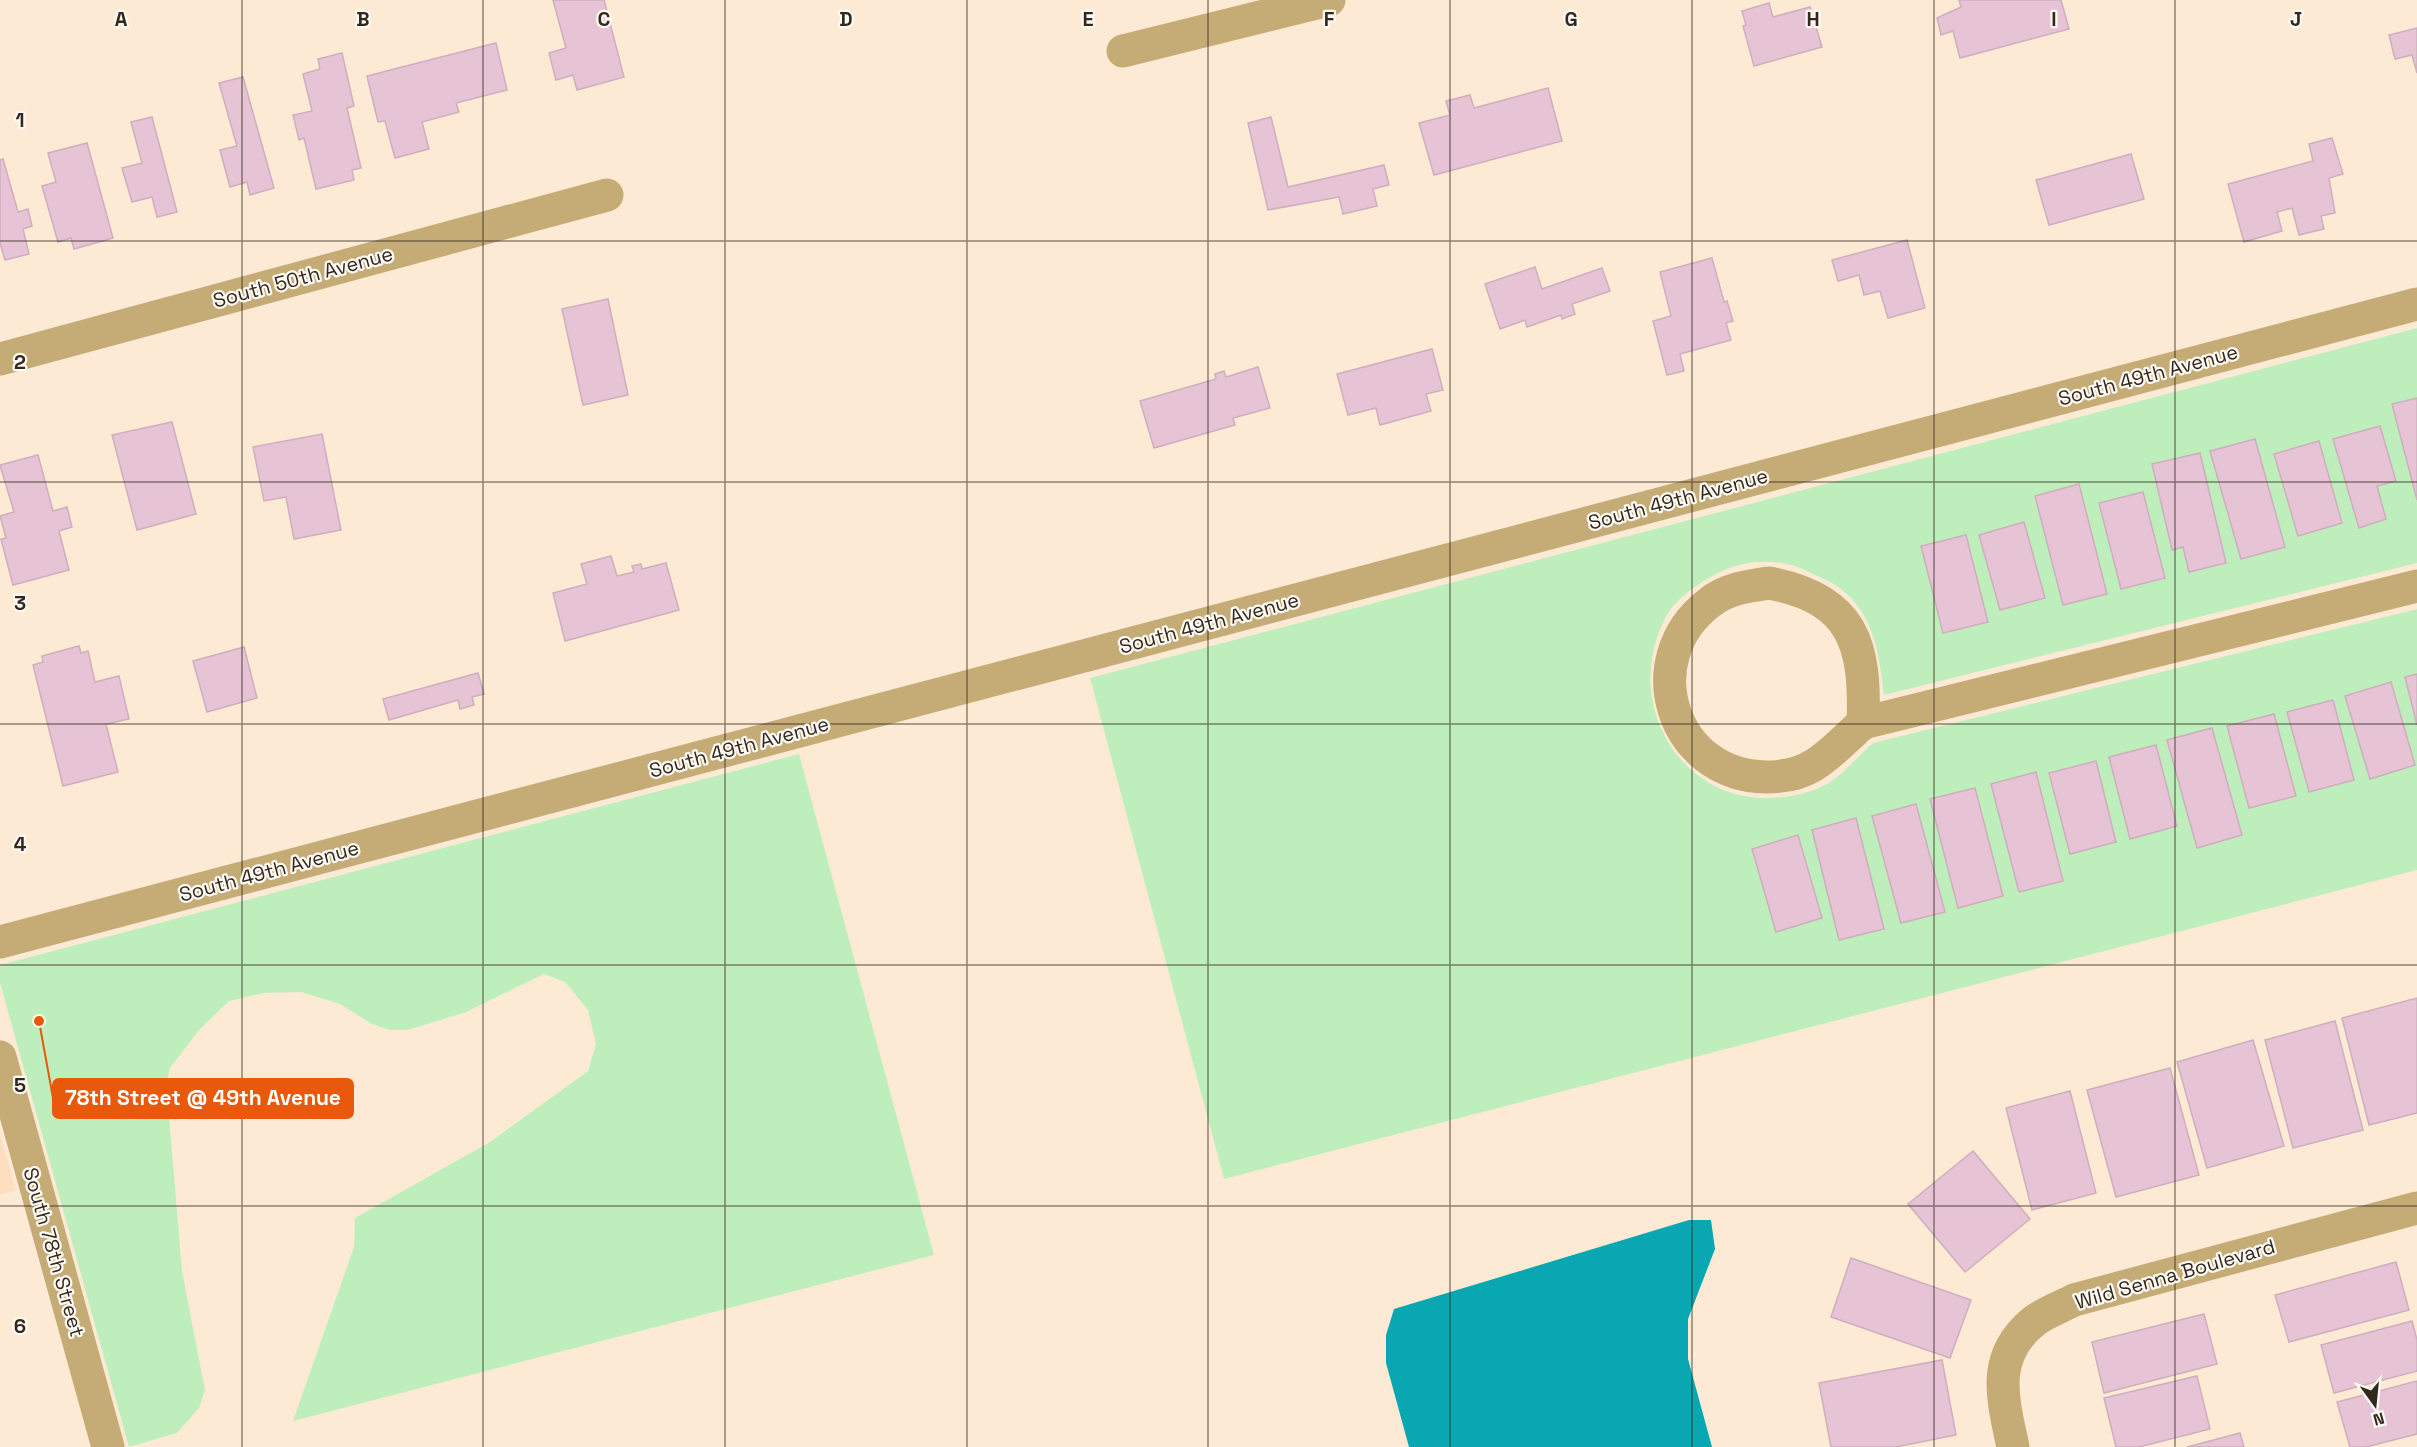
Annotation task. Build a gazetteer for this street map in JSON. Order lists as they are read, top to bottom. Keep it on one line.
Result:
{"streets":{"street":["South 50th Avenue","South 49th Avenue","South 78th Street","Wild Senna Boulevard"]},"places":["78th Street @ 49th Avenue"],"north":"bottom","grid":{"columns":["A","B","C","D","E","F","G","H","I","J"],"rows":["1","2","3","4","5","6"]}}
